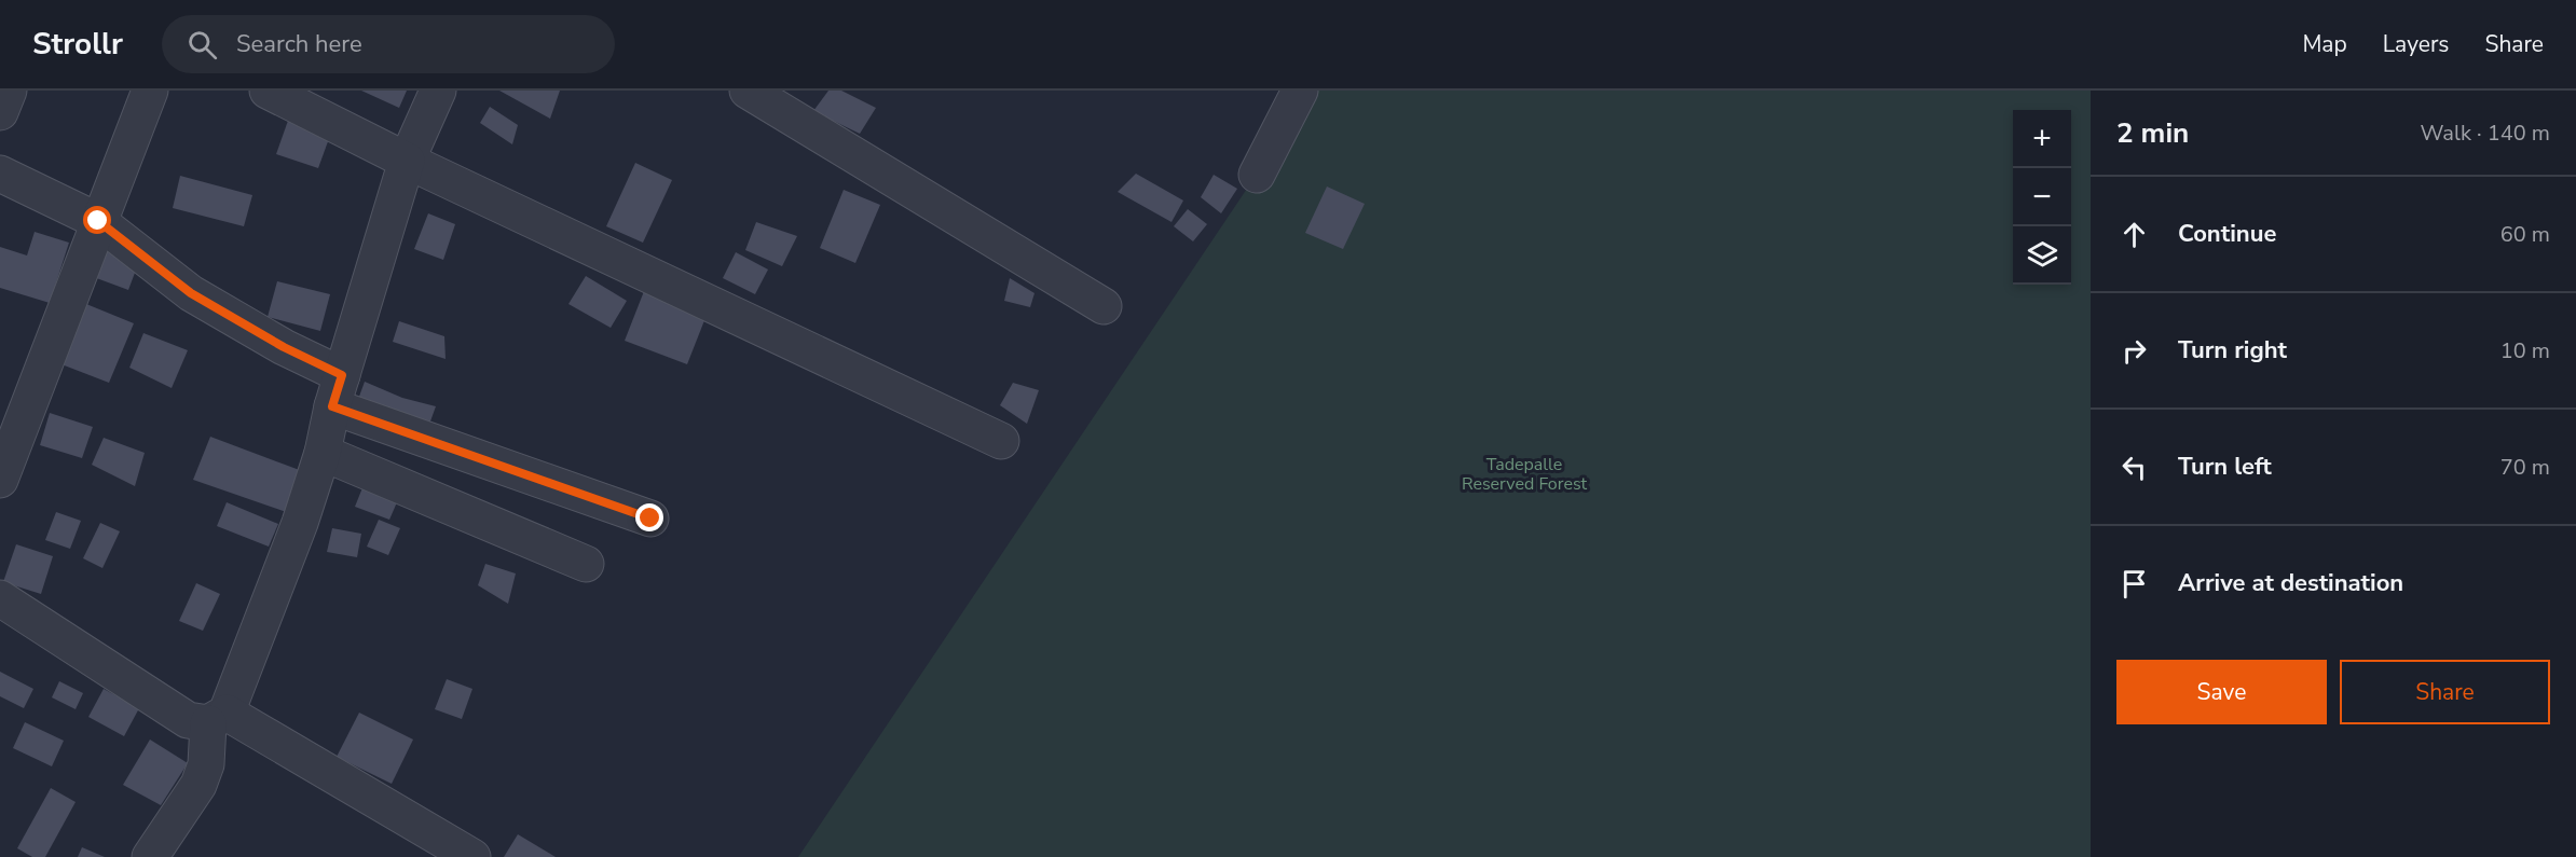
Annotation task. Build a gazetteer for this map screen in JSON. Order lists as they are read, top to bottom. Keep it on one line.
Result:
{"parks":["Tadepalle Reserved Forest"],"page":{"header":"Strollr","search":"Search here","nav":["Map","Layers","Share"],"heading":["2 min","Walk · 140 m"],"map_buttons":["+","−"],"list":[["Continue","60 m"],["Turn right","10 m"],["Turn left","70 m"],"Arrive at destination"],"buttons":["Save","Share"]}}
